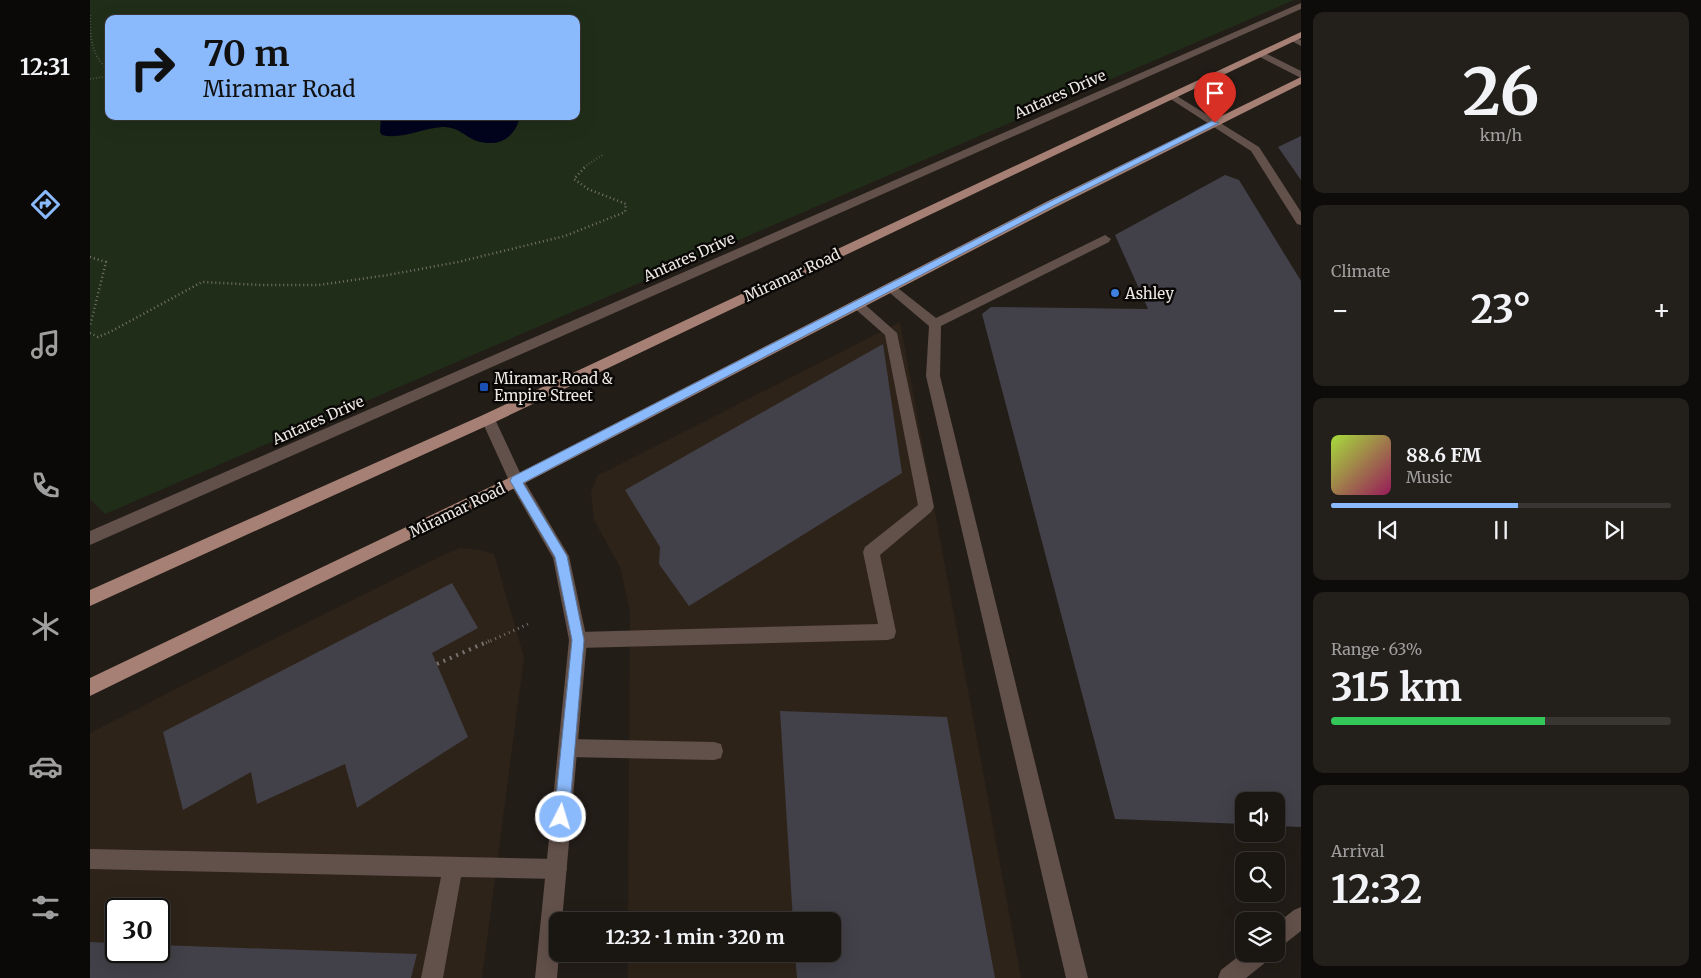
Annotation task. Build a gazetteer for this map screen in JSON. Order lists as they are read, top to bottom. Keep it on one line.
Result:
{"streets":{"main road":["Miramar Road"],"street":["Antares Drive"]},"places":{"other":["Ashley"],"transit":["Miramar Road & Empire Street"]},"page":{"tabs":"12:31","tile":[["26","km/h"],"Climate",["Range · 63%","315 km"],["Arrival","12:32"]],"turn":["70 m","Miramar Road"],"heat":["−","23°","+"],"song":["88.6 FM","Music"],"limit":"30","trip":"12:32 · 1 min · 320 m"}}
